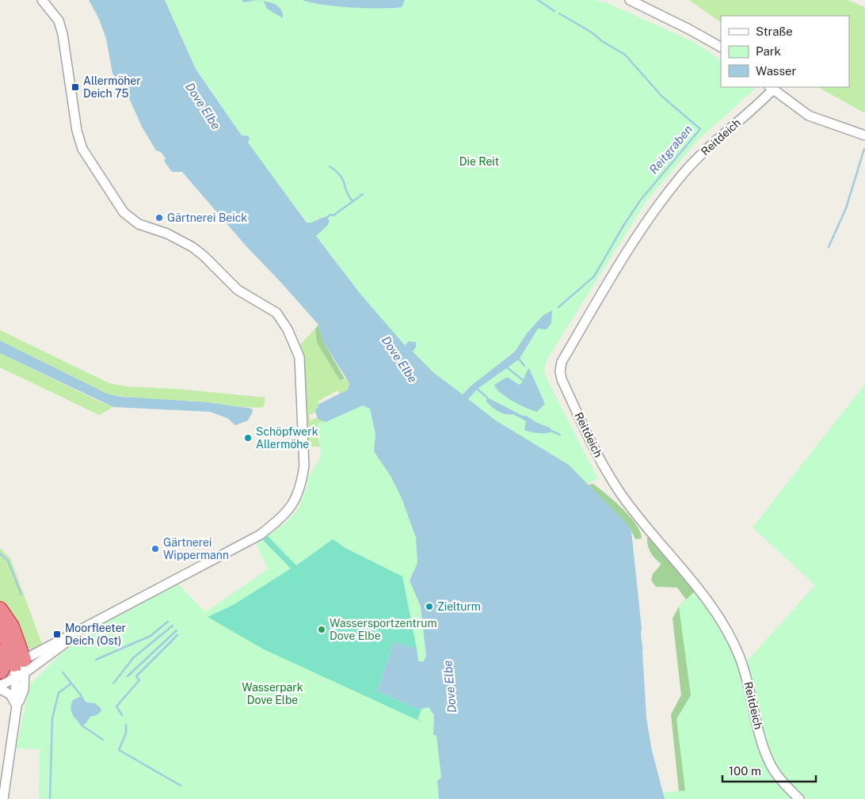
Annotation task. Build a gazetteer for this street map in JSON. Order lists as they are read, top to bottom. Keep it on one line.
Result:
{"streets":{"street":["Reitdeich"]},"water":["Dove Elbe","Reitgraben"],"parks":["Die Reit","Wasserpark Dove Elbe"],"places":{"transit":["Allermöher Deich 75","Moorfleeter Deich (Ost)"],"other":["Gärtnerei Beick","Schöpfwerk Allermöhe","Gärtnerei Wippermann","Zielturm","Wassersportzentrum Dove Elbe"]},"legend":["Straße","Park","Wasser"],"scale_bar":"100 m"}
